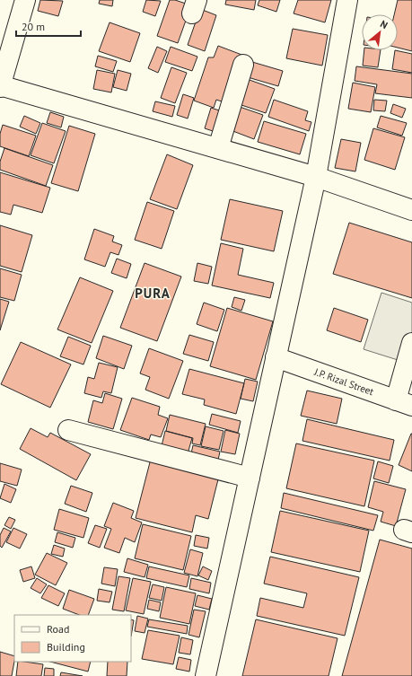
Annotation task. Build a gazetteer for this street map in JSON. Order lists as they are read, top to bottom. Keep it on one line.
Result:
{"streets":{"street":["J.P. Rizal Street"]},"districts":["PURA"],"legend":["Road","Building"],"scale_bar":"20 m","north":"top right"}
